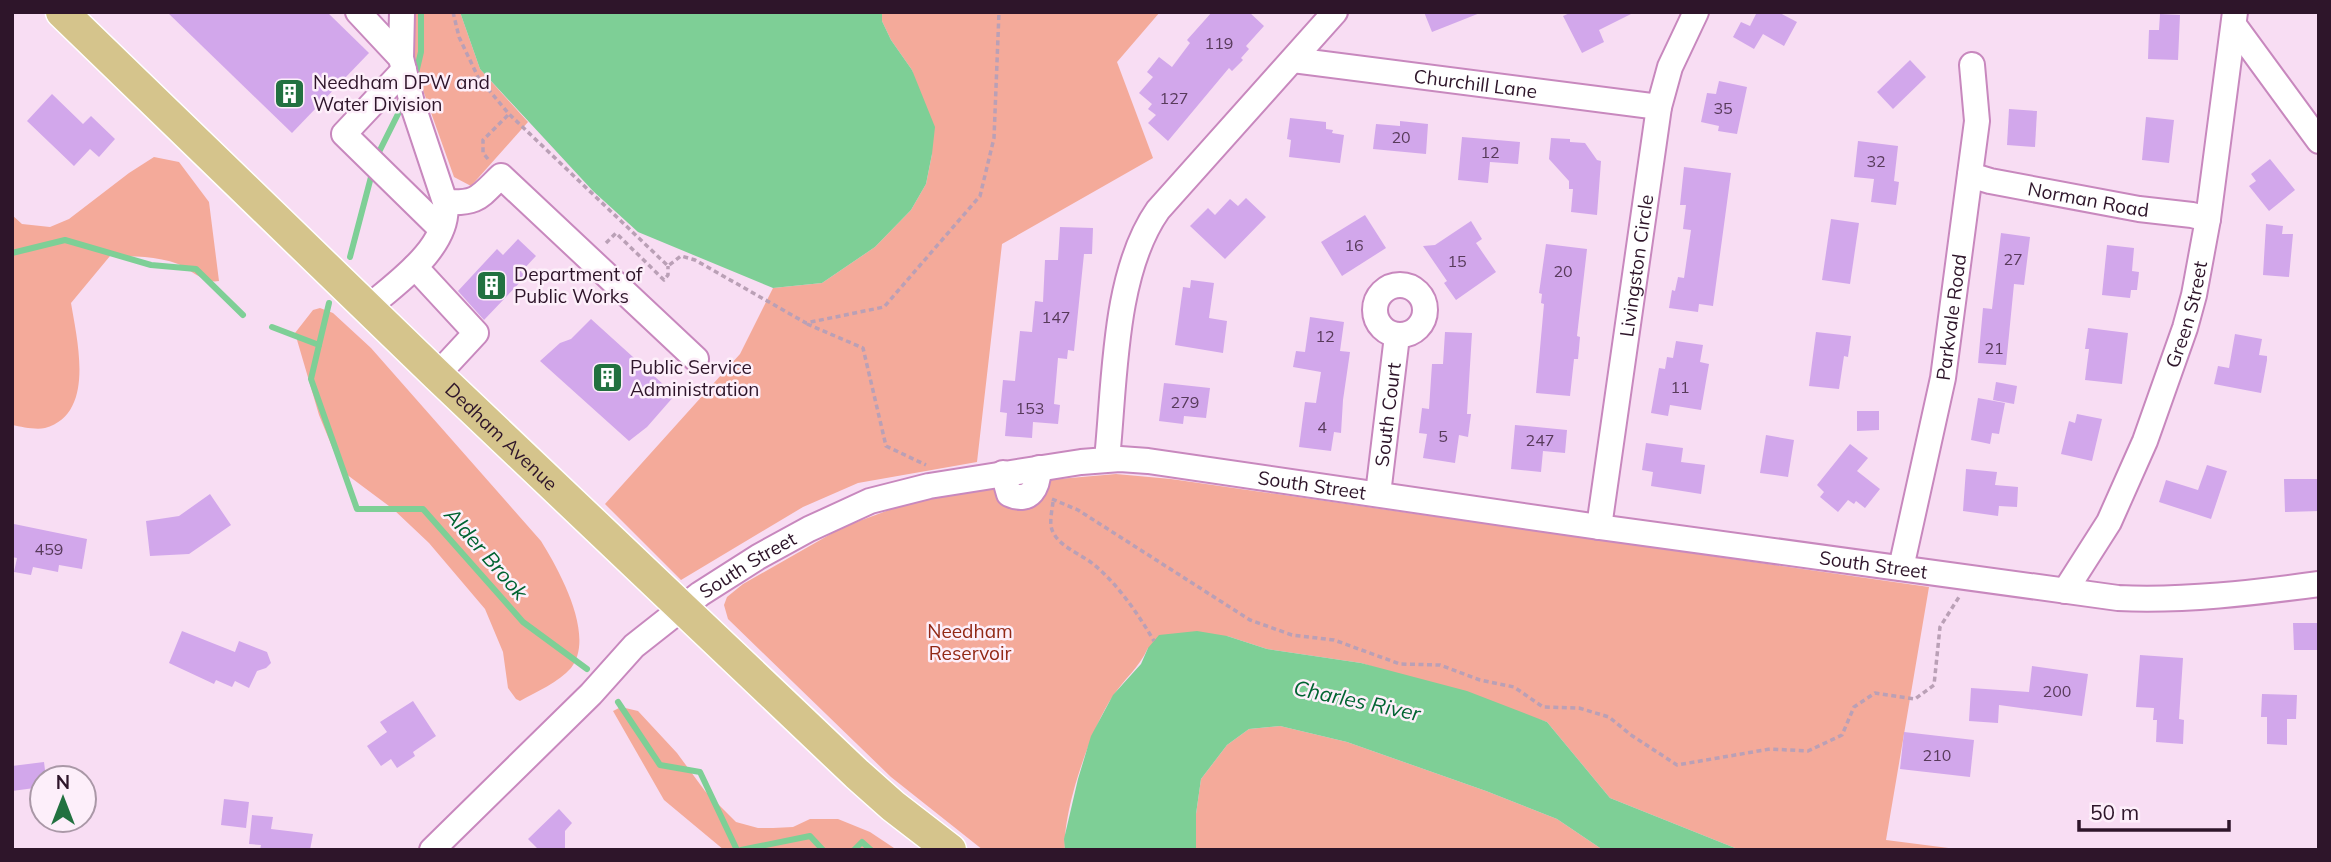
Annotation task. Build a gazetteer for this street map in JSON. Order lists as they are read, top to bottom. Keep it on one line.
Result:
{"streets":{"main road":["Dedham Avenue"],"street":["Churchill Lane","Norman Road","Livingston Circle","Green Street","Parkvale Road","South Court","South Street"]},"crossings":[["Churchill Lane","Livingston Circle"],["Norman Road","Green Street"],["Norman Road","Parkvale Road"],["Livingston Circle","South Street"],["Green Street","South Street"],["Parkvale Road","South Street"],["South Court","South Street"],["Dedham Avenue","South Street"]],"water":["Alder Brook","Charles River"],"parks":["Needham Reservoir"],"places":{"building":["Needham DPW and Water Division","Department of Public Works","Public Service Administration"]},"house_numbers":["119","127","35","20","12","32","16","27","15","20","147","12","21","11","279","153","4","5","247","459","200","210"],"scale_bar":"50 m","north":"top"}
